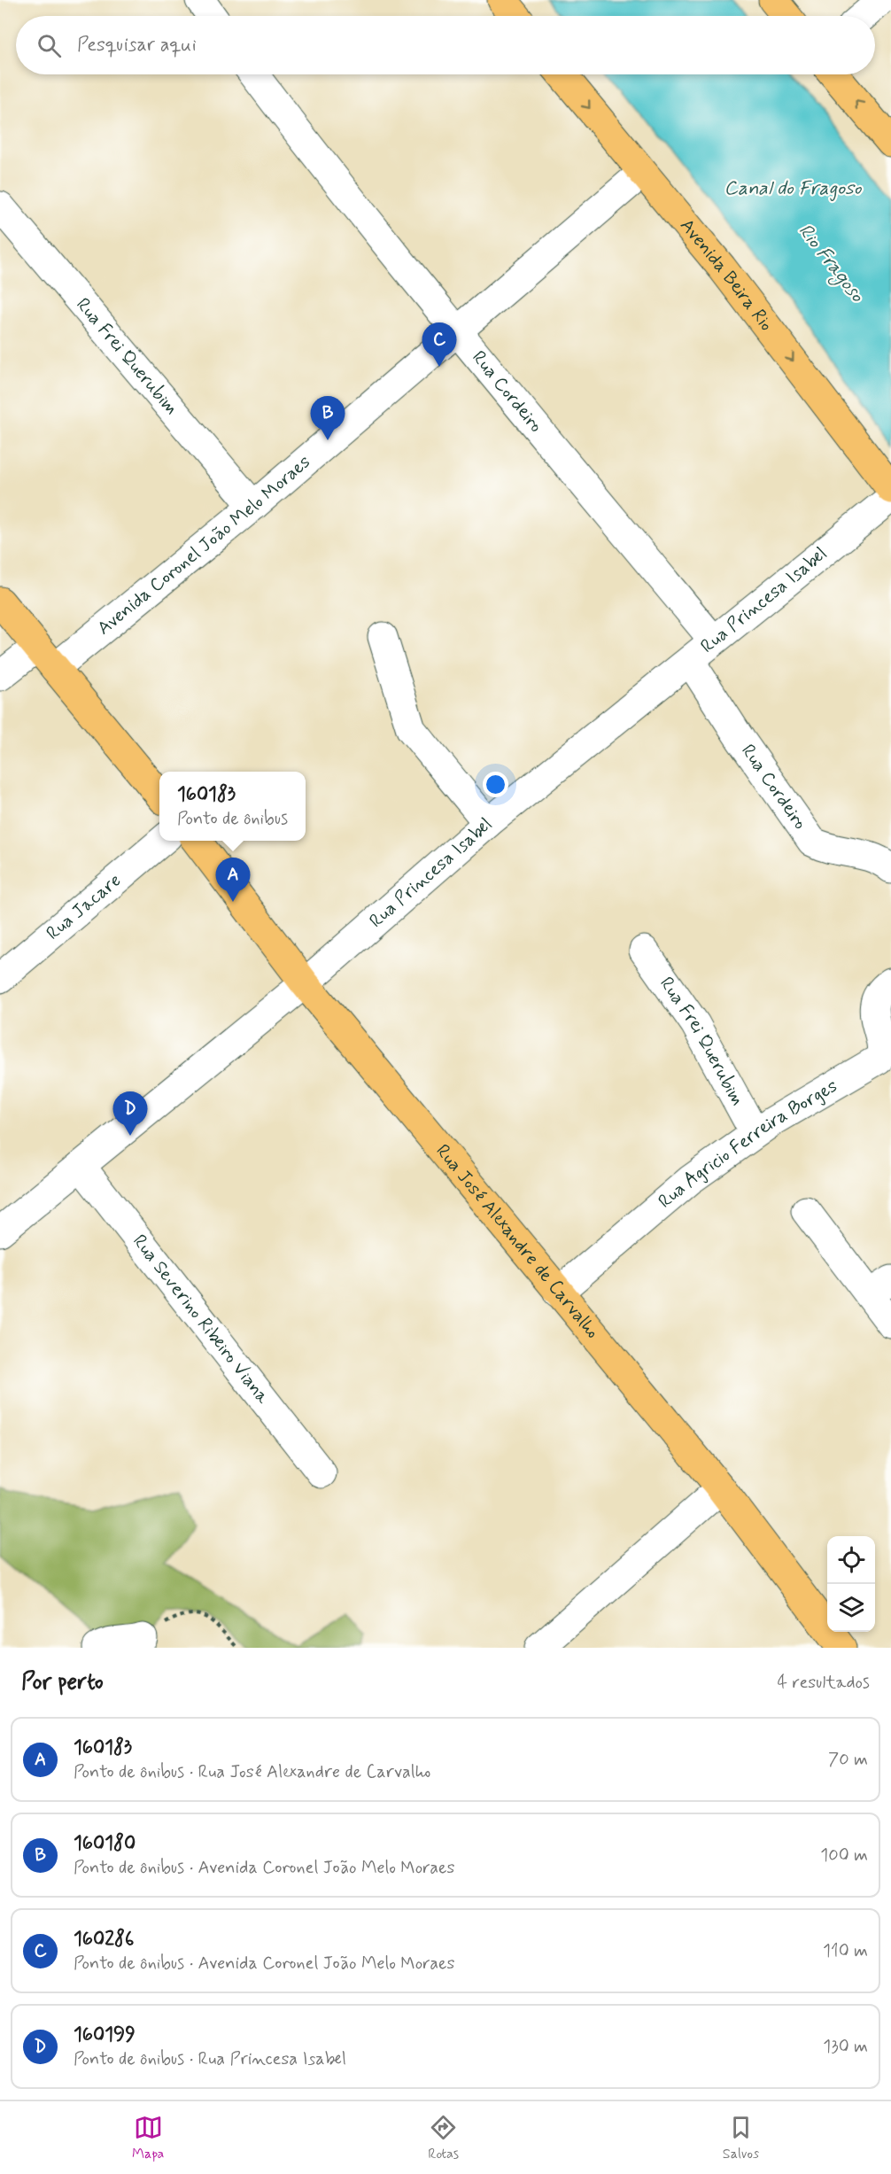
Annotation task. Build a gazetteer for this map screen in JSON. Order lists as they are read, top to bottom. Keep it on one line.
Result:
{"streets":{"main road":["Avenida Beira Rio","Rua José Alexandre de Carvalho"],"street":["Rua Frei Querubim","Rua Cordeiro","Avenida Coronel João Melo Moraes","Rua Princesa Isabel","Rua Jacare","Rua Agricio Ferreira Borges","Rua Severino Ribeiro Viana"]},"crossings":[["Avenida Beira Rio","Avenida Coronel João Melo Moraes"],["Rua Frei Querubim","Avenida Coronel João Melo Moraes"],["Rua Frei Querubim","Rua Agricio Ferreira Borges"],["Rua Cordeiro","Avenida Coronel João Melo Moraes"],["Rua Cordeiro","Rua Princesa Isabel"],["Rua Princesa Isabel","Rua José Alexandre de Carvalho"],["Rua Princesa Isabel","Rua Severino Ribeiro Viana"],["Rua Agricio Ferreira Borges","Rua José Alexandre de Carvalho"]],"one_way":["Avenida Beira Rio"],"water":["Canal do Fragoso","Rio Fragoso"],"page":{"search":"Pesquisar aqui","pins":["C","B","A","D"],"popup":["160183","Ponto de ônibus"],"heading":["Por perto","4 resultados"],"list":[{"mark":"A","name":"160183","note":"Ponto de ônibus · Rua José Alexandre de Carvalho","value":"70 m"},{"mark":"B","name":"160180","note":"Ponto de ônibus · Avenida Coronel João Melo Moraes","value":"100 m"},{"mark":"C","name":"160286","note":"Ponto de ônibus · Avenida Coronel João Melo Moraes","value":"110 m"},{"mark":"D","name":"160199","note":"Ponto de ônibus · Rua Princesa Isabel","value":"130 m"}],"nav":["Mapa","Rotas","Salvos"]}}
